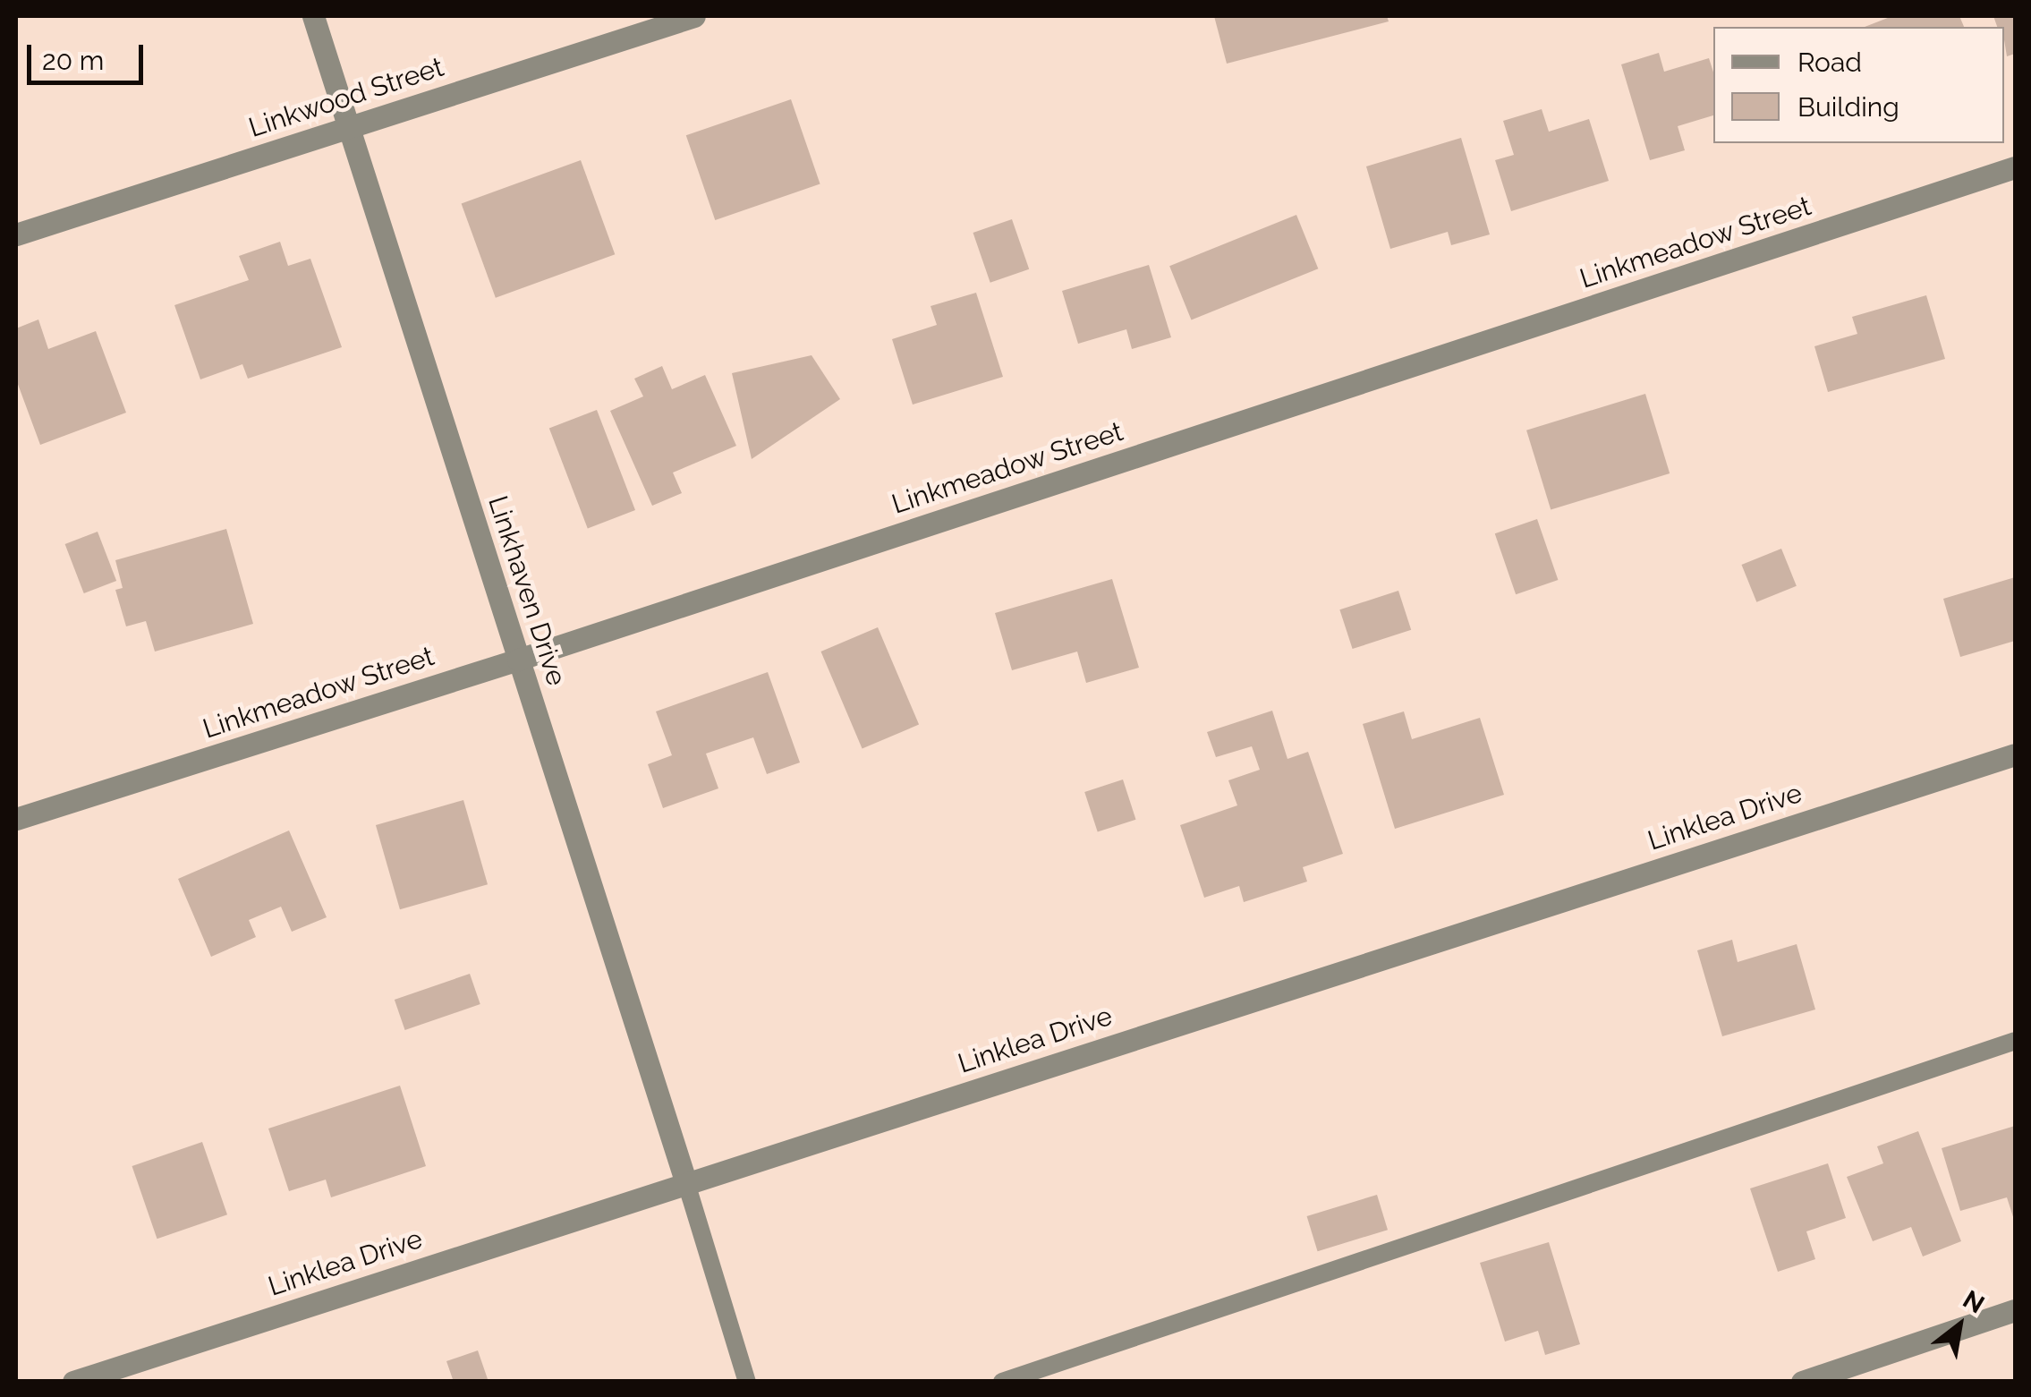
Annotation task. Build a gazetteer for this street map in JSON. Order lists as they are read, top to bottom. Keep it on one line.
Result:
{"streets":{"street":["Linkwood Street","Linkmeadow Street","Linkhaven Drive","Linklea Drive"]},"crossings":[["Linkwood Street","Linkhaven Drive"],["Linkmeadow Street","Linkhaven Drive"],["Linkhaven Drive","Linklea Drive"]],"legend":["Road","Building"],"scale_bar":"20 m","north":"top right"}
